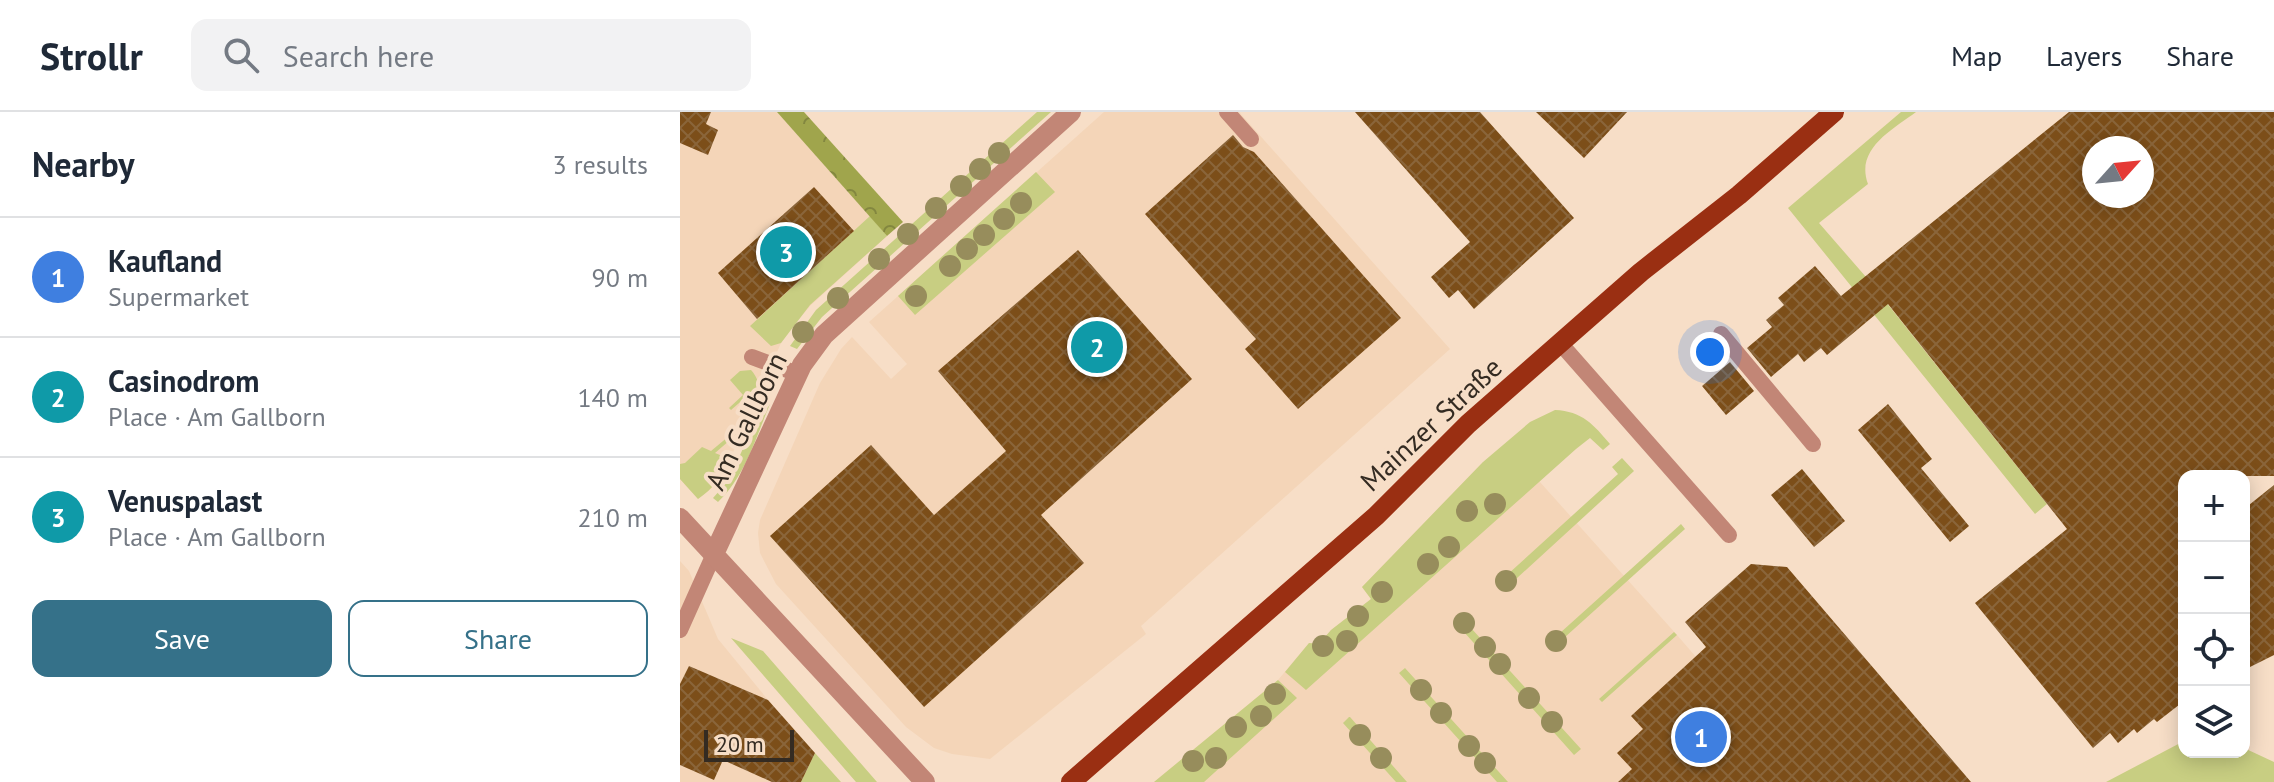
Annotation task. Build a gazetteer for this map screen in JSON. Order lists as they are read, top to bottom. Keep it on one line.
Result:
{"streets":{"main road":["Mainzer Straße"],"street":["Am Gallborn"]},"scale_bar":"20 m","north":"top right","page":{"header":"Strollr","search":"Search here","nav":["Map","Layers","Share"],"heading":["Nearby","3 results"],"list":[{"mark":"1","name":"Kaufland","note":"Supermarket","value":"90 m"},{"mark":"2","name":"Casinodrom","note":"Place · Am Gallborn","value":"140 m"},{"mark":"3","name":"Venuspalast","note":"Place · Am Gallborn","value":"210 m"}],"pins":["3","2","1"],"map_buttons":["+","−"],"buttons":["Save","Share"],"scale":"20 m"}}
